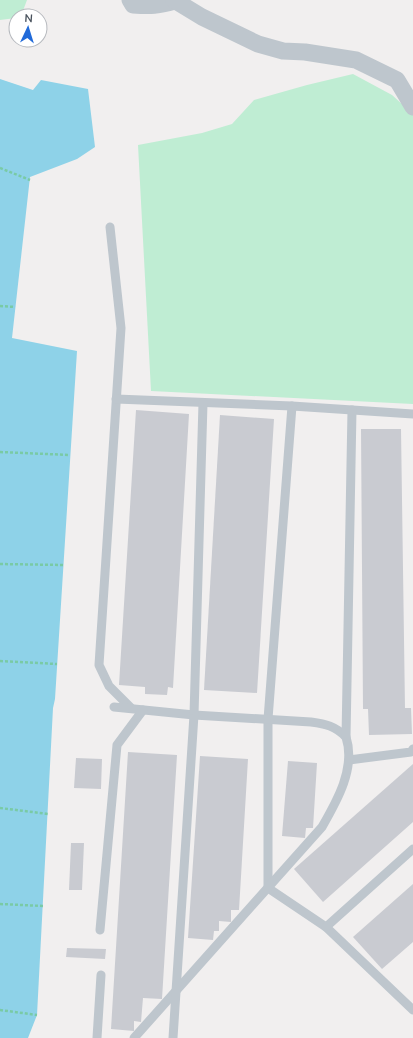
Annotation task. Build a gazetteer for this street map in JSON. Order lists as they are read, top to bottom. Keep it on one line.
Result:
{"north":"top"}
